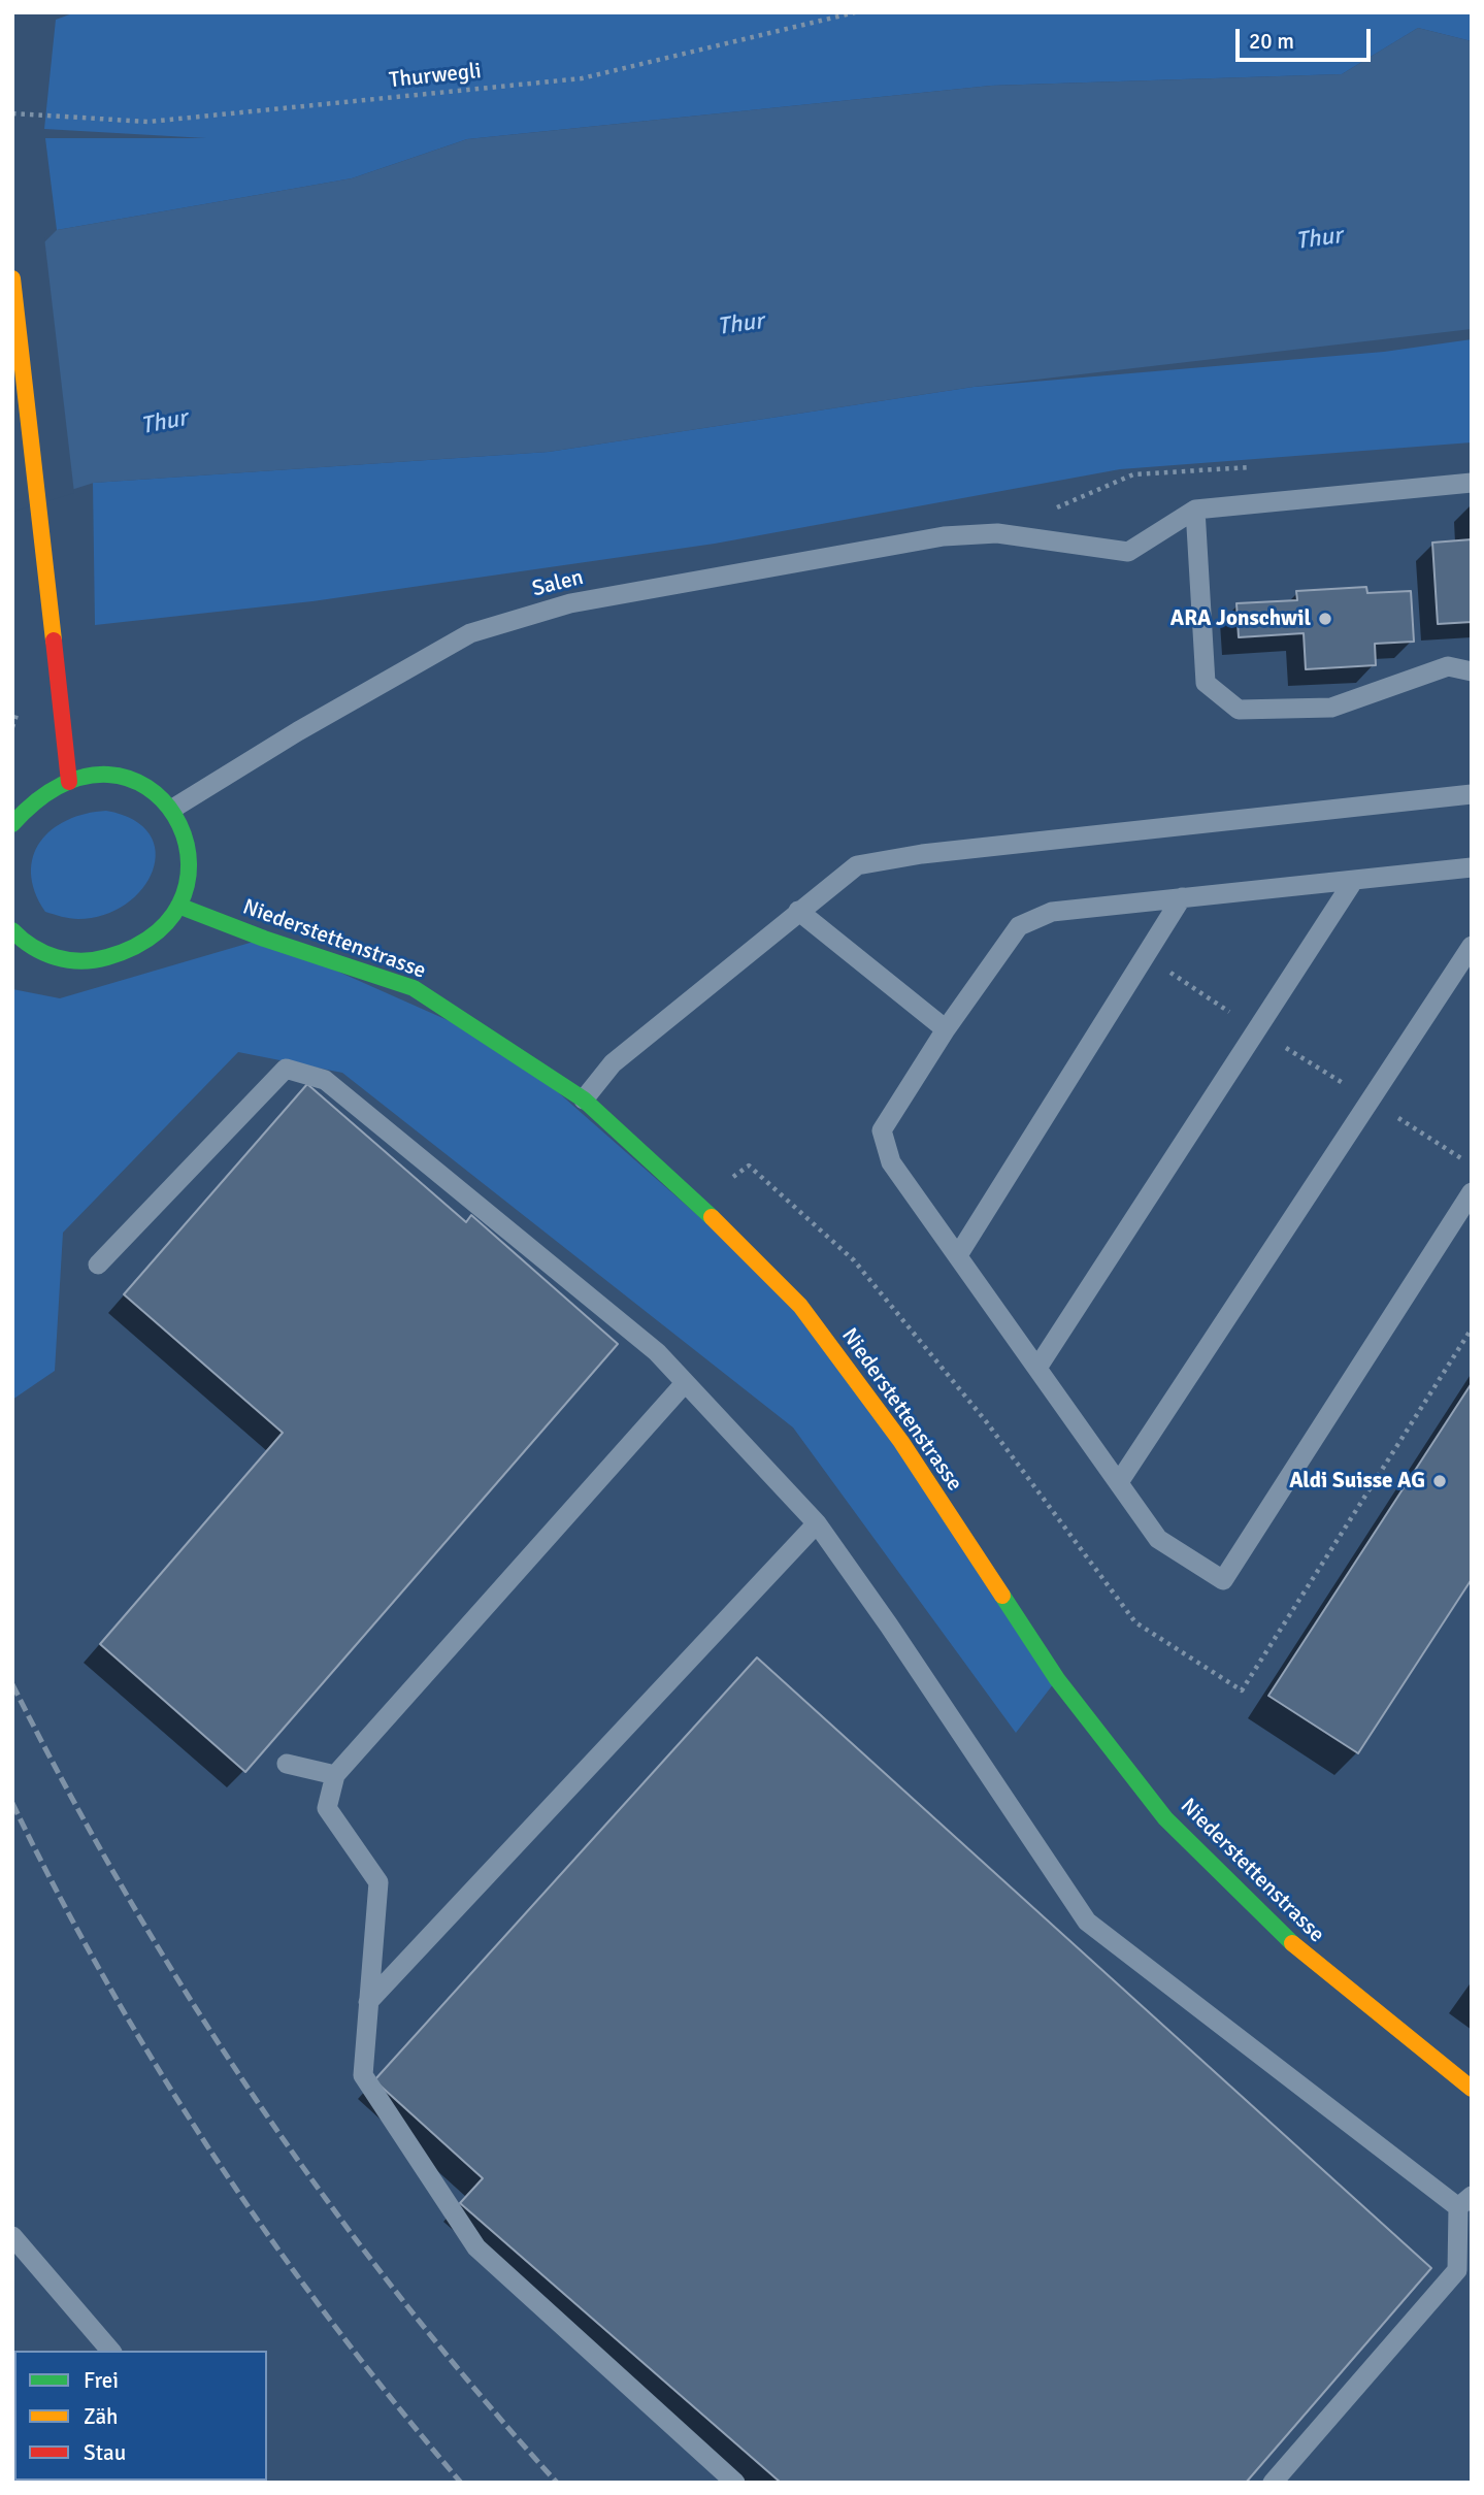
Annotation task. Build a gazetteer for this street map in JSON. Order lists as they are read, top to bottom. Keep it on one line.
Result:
{"streets":{"street":["Niederstettenstrasse"],"lane":["Salen"],"path":["Thurwegli"]},"water":["Thur"],"places":["ARA Jonschwil","Aldi Suisse AG"],"legend":["Frei","Zäh","Stau"],"scale_bar":"20 m"}
